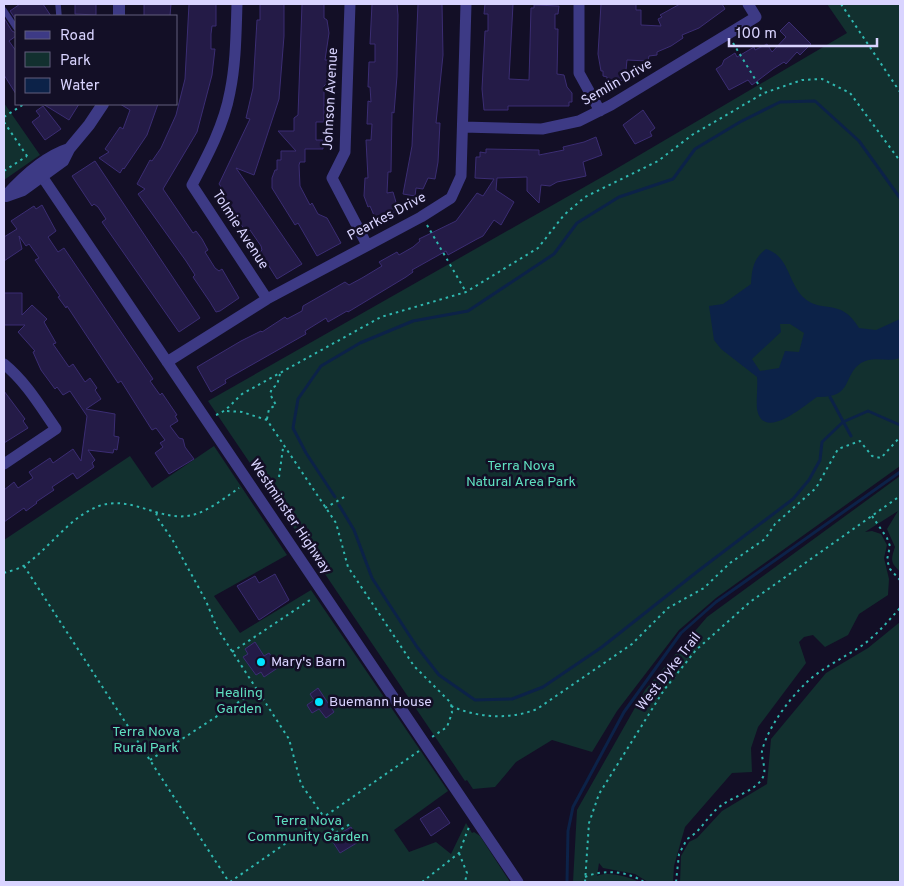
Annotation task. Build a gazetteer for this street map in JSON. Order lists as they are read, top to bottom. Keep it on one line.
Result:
{"streets":{"street":["Semlin Drive","Johnson Avenue","Pearkes Drive","Tolmie Avenue","Westminster Highway"],"path":["West Dyke Trail"]},"crossings":[["Semlin Drive","Pearkes Drive"],["Johnson Avenue","Pearkes Drive"],["Pearkes Drive","Tolmie Avenue"],["Pearkes Drive","Westminster Highway"]],"parks":["Terra Nova Natural Area Park","Healing Garden","Terra Nova Rural Park","Terra Nova Community Garden"],"places":["Mary's Barn","Buemann House"],"legend":["Road","Park","Water"],"scale_bar":"100 m"}
